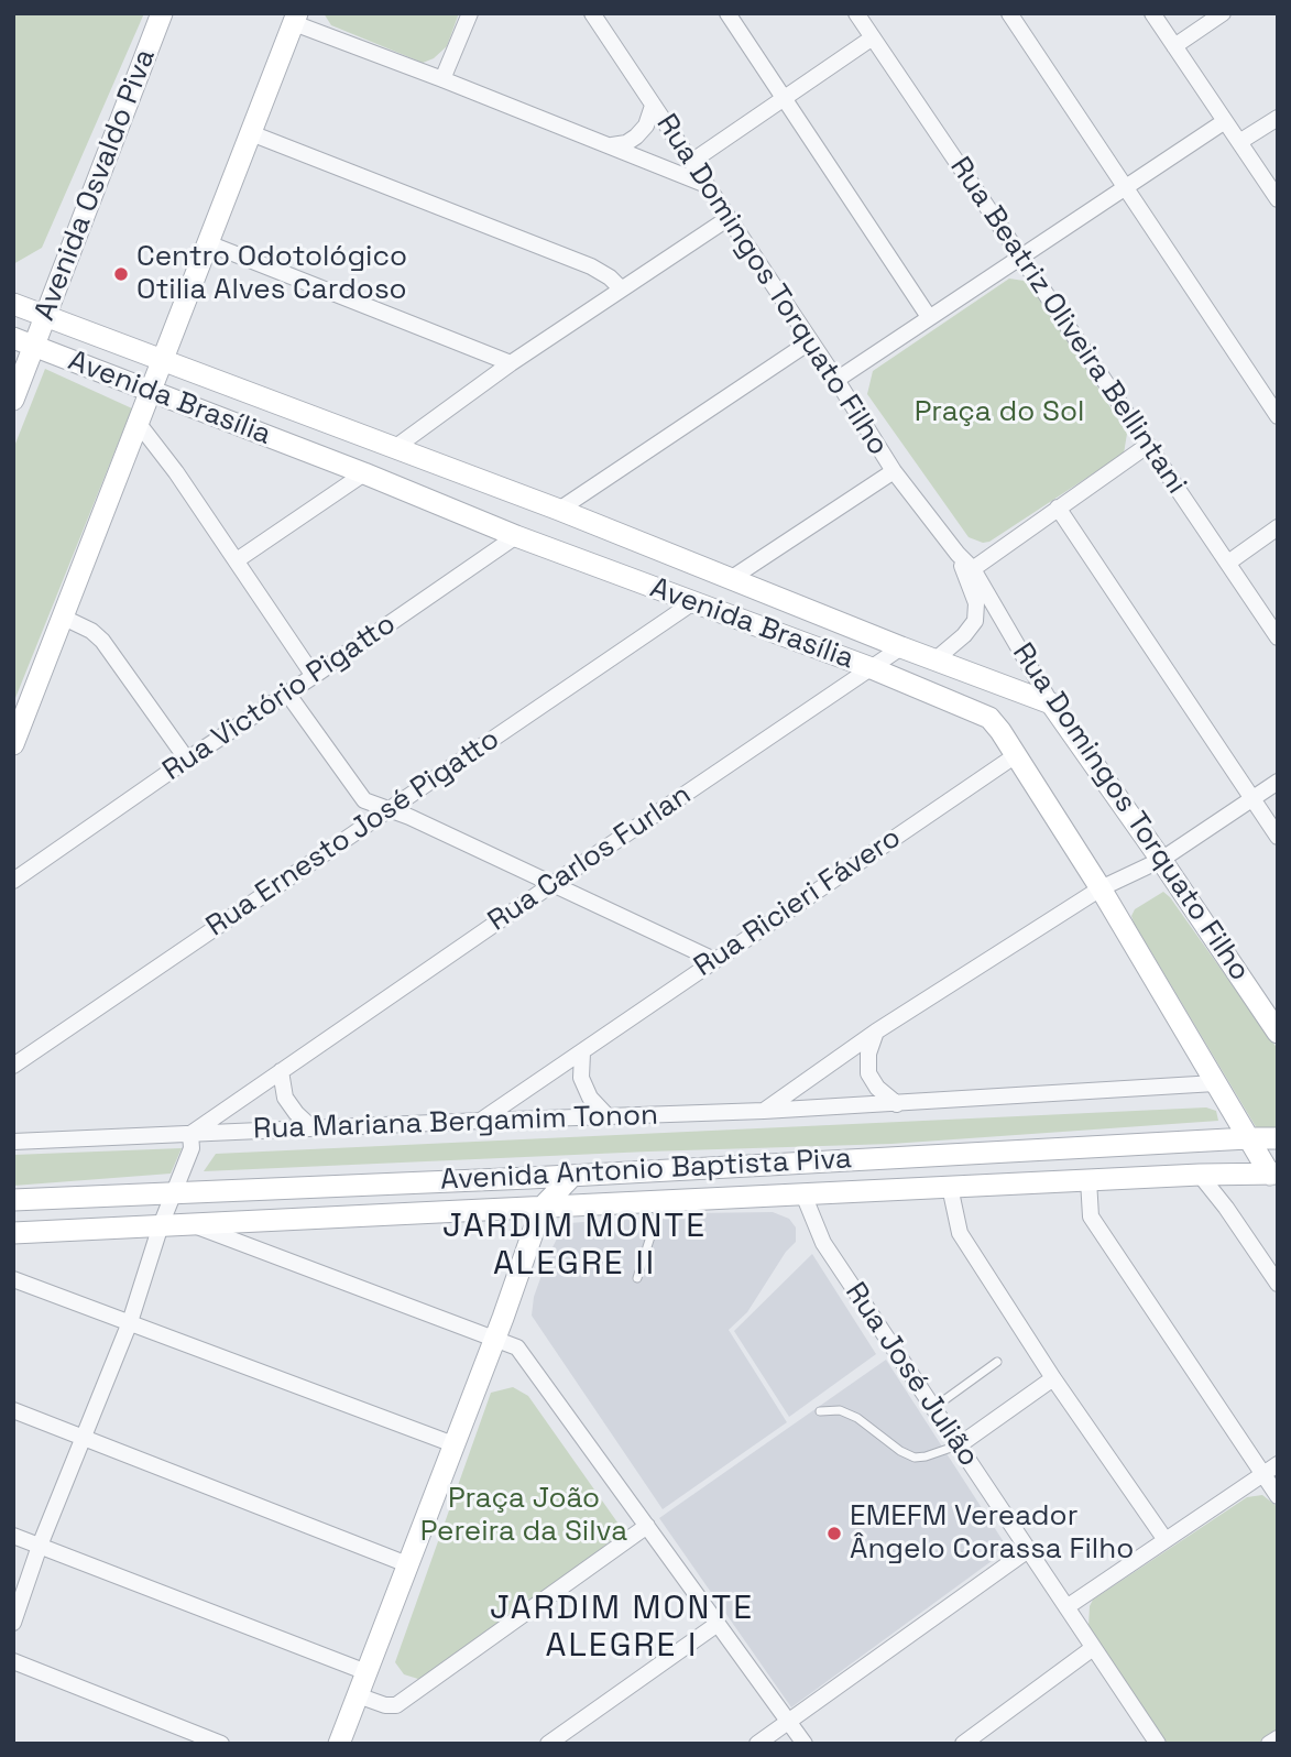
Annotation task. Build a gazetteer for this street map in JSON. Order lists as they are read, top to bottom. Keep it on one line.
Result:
{"streets":{"main road":["Avenida Osvaldo Piva","Rua Domingos Torquato Filho","Avenida Brasília","Avenida Antonio Baptista Piva"],"street":["Rua Beatriz Oliveira Bellintani","Rua Victório Pigatto","Rua Ernesto José Pigatto","Rua Carlos Furlan","Rua Ricieri Fávero","Rua Mariana Bergamim Tonon","Rua José Julião"]},"crossings":[["Avenida Osvaldo Piva","Avenida Brasília"],["Rua Domingos Torquato Filho","Avenida Brasília"],["Avenida Brasília","Rua Victório Pigatto"],["Avenida Brasília","Rua Ernesto José Pigatto"],["Avenida Brasília","Rua Carlos Furlan"],["Avenida Brasília","Rua Ricieri Fávero"],["Avenida Brasília","Rua Mariana Bergamim Tonon"],["Avenida Brasília","Avenida Antonio Baptista Piva"],["Rua Carlos Furlan","Rua Mariana Bergamim Tonon"],["Rua Ricieri Fávero","Rua Mariana Bergamim Tonon"],["Avenida Antonio Baptista Piva","Rua José Julião"]],"districts":["JARDIM MONTE ALEGRE II","JARDIM MONTE ALEGRE I"],"parks":["Praça do Sol","Praça João Pereira da Silva"],"places":["Centro Odotológico Otilia Alves Cardoso","EMEFM Vereador Ângelo Corassa Filho"]}
